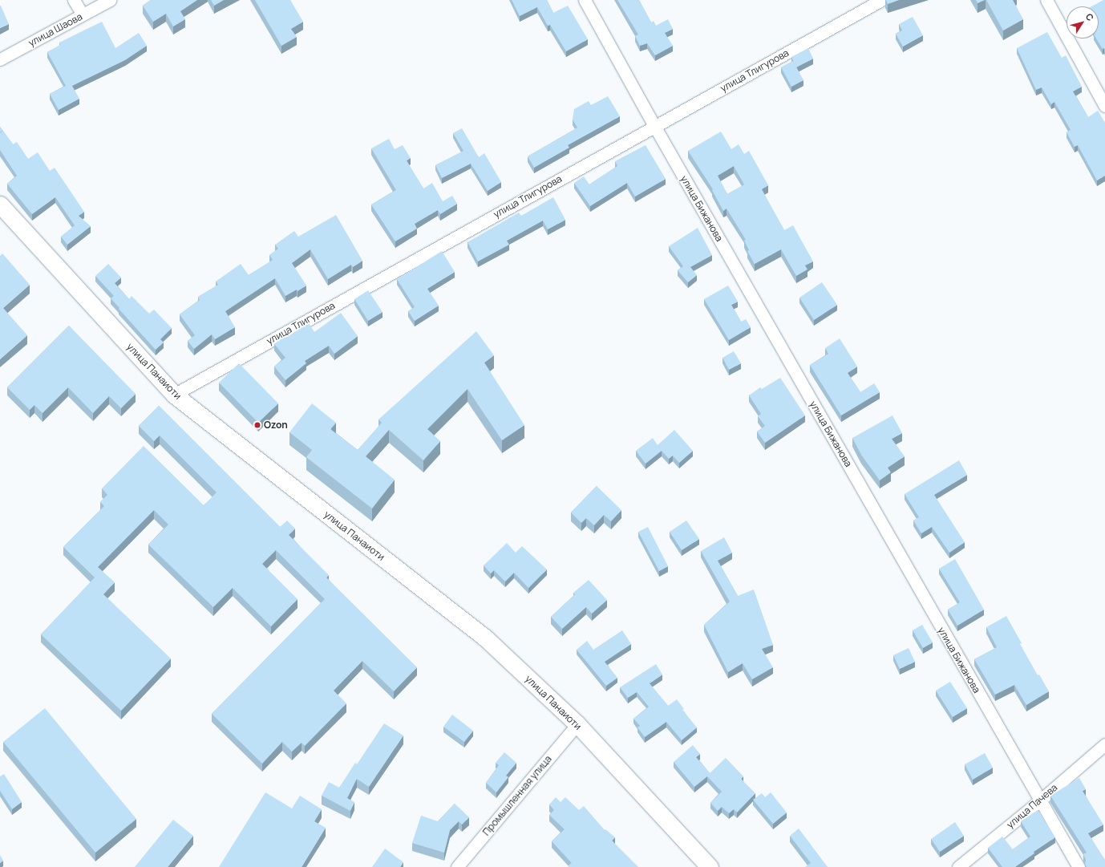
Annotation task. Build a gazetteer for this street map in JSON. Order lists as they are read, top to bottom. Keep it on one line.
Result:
{"streets":{"street":["улица Шаова","улица Тлигурова","улица Бижанова","улица Панаиоти","Промышленная улица","улица Пачева"]},"crossings":[["улица Тлигурова","улица Бижанова"],["улица Тлигурова","улица Панаиоти"],["улица Бижанова","улица Пачева"],["улица Панаиоти","Промышленная улица"]],"places":["Ozon"],"north":"top right"}
